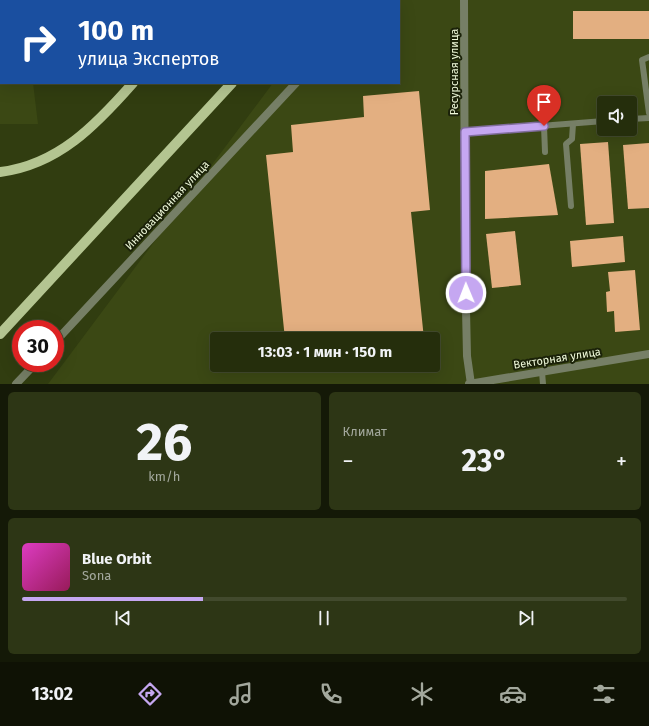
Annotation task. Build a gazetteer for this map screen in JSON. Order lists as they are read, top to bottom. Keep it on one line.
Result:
{"streets":{"street":["Ресурсная улица","Инновационная улица","Векторная улица"]},"crossings":[["Ресурсная улица","Векторная улица"]],"page":{"turn":["100 m","улица Экспертов"],"limit":"30","trip":"13:03 · 1 мин · 150 m","tile":[["26","km/h"],"Климат"],"heat":["−","23°","+"],"song":["Blue Orbit","Sona"],"tabs":"13:02"}}
